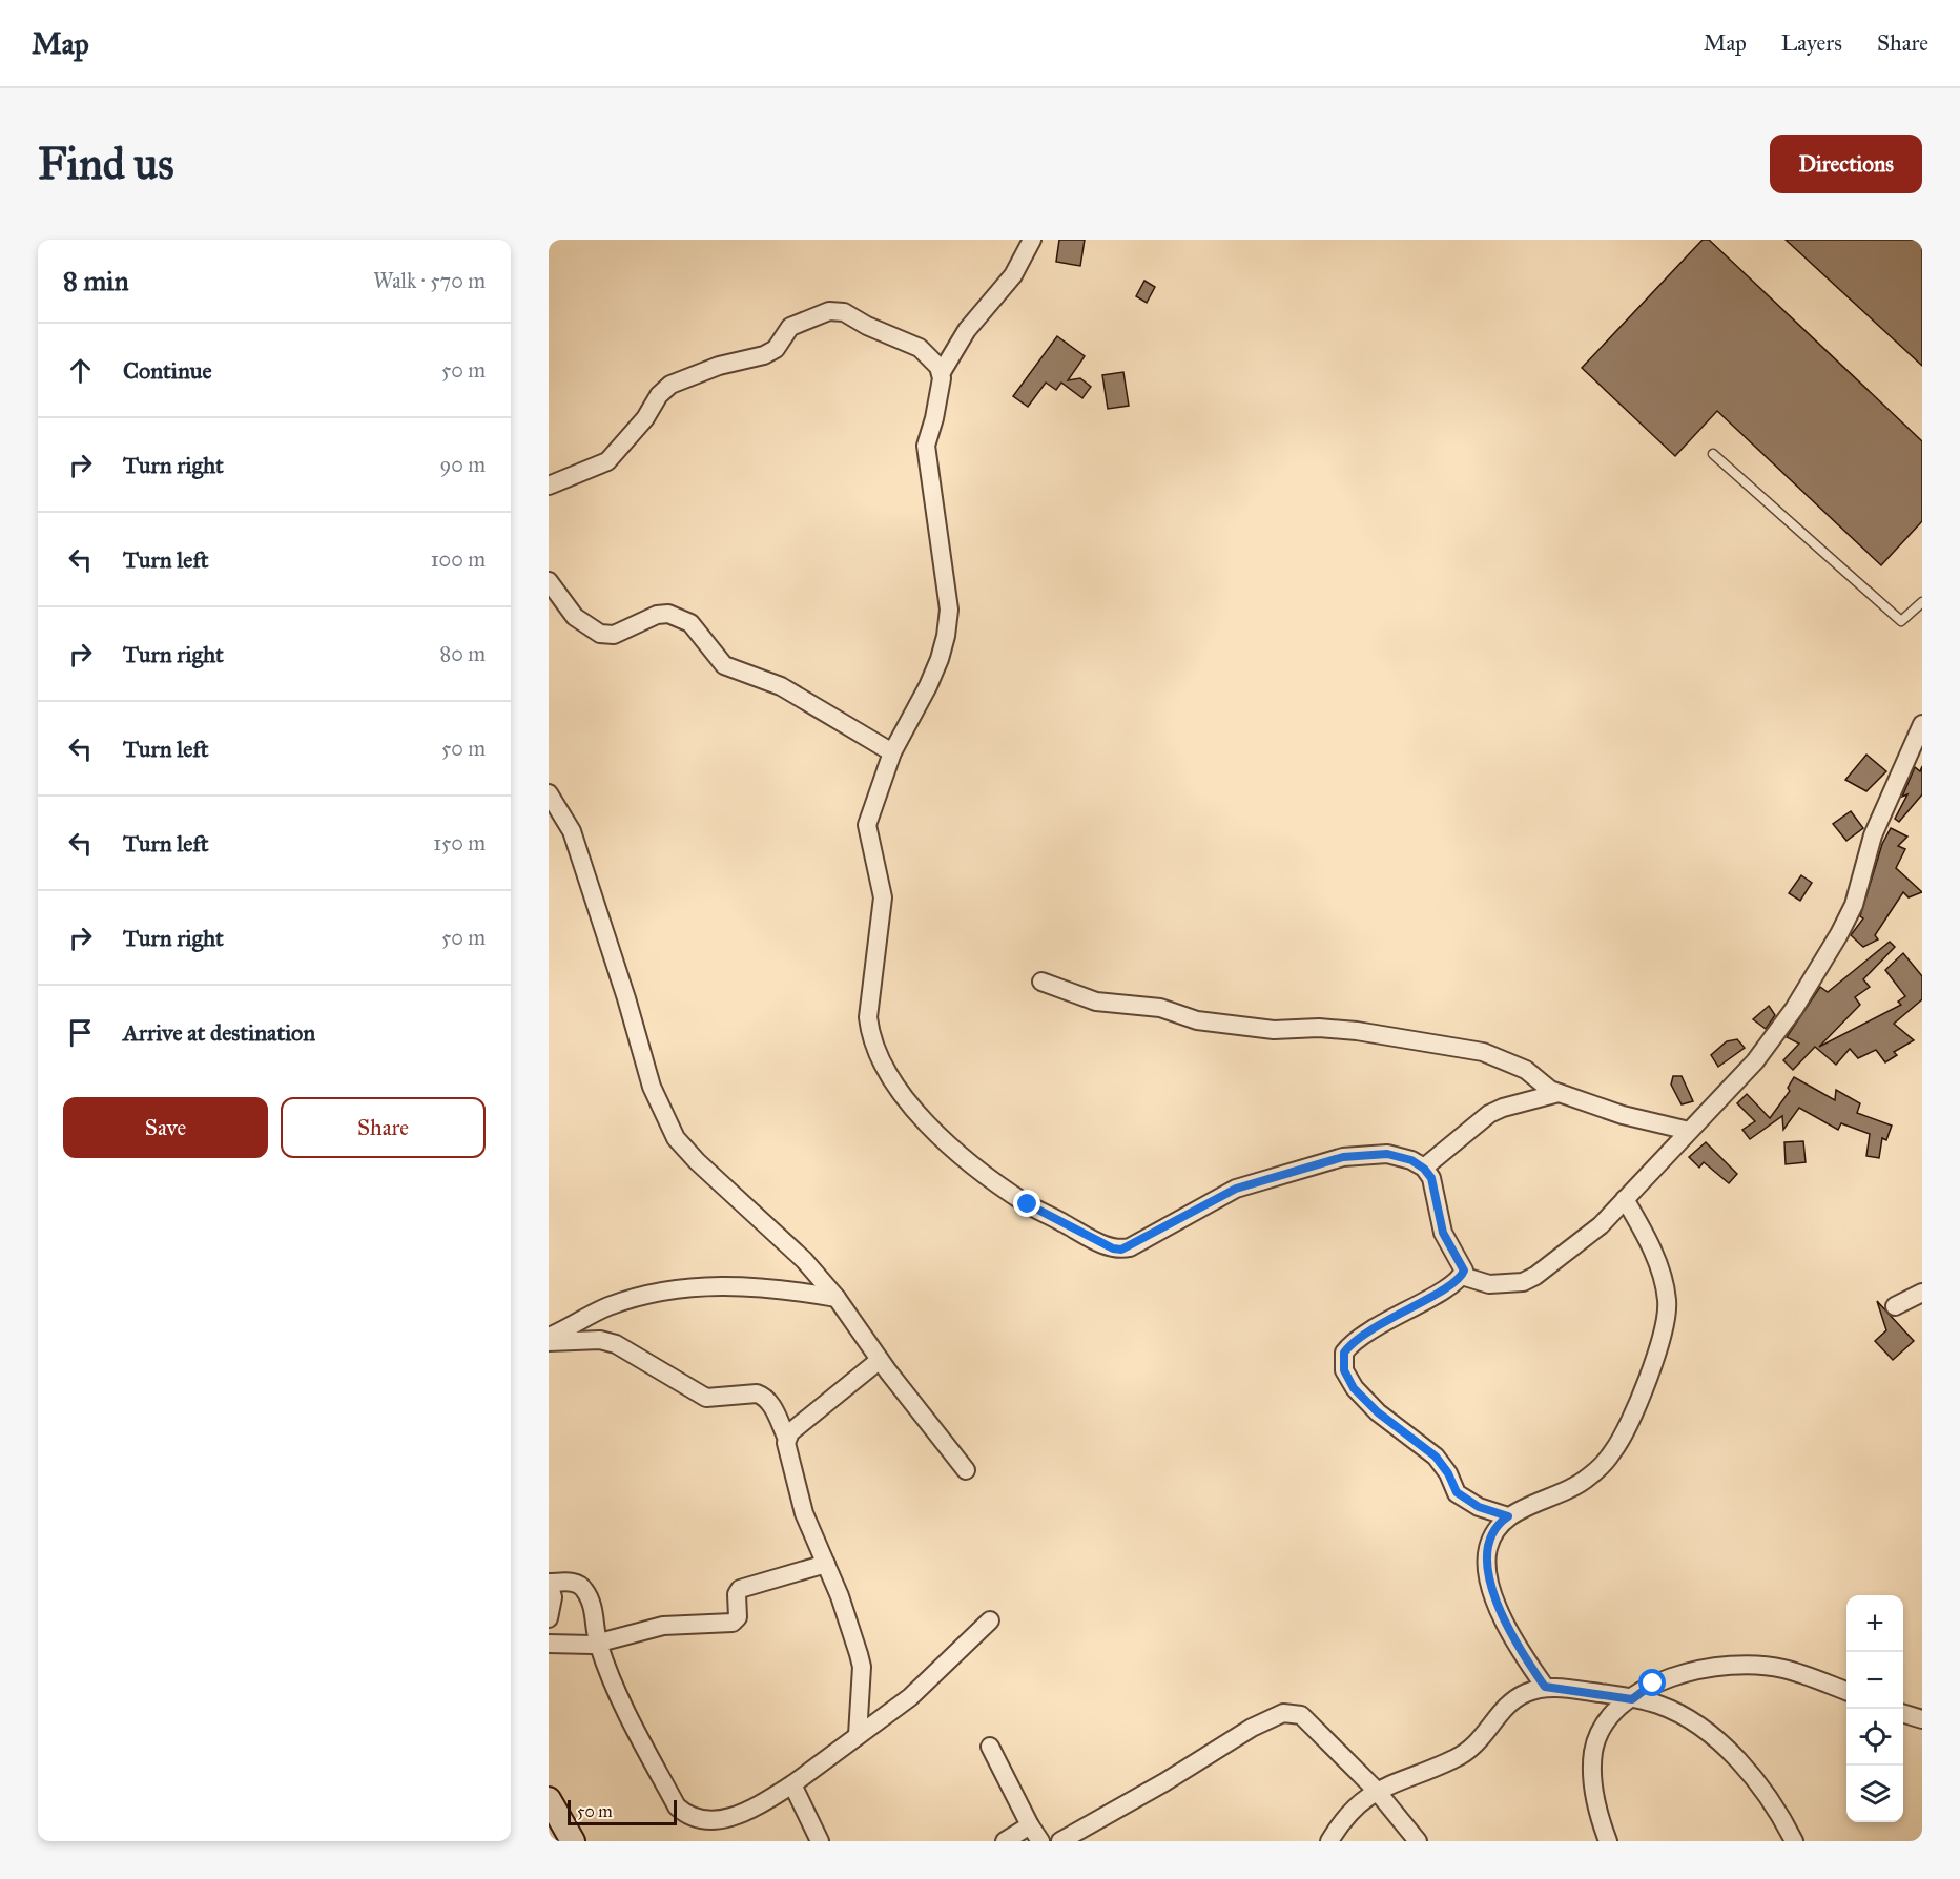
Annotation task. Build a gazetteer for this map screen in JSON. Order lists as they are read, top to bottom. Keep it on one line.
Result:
{"scale_bar":"50 m","page":{"header":"Map","nav":["Map","Layers","Share"],"buttons":["Directions",["Save","Share"]],"title":"Find us","heading":["8 min","Walk · 570 m"],"list":[["Continue","50 m"],["Turn right","90 m"],["Turn left","100 m"],["Turn right","80 m"],["Turn left","50 m"],["Turn left","150 m"],["Turn right","50 m"],"Arrive at destination"],"map_buttons":["+","−"],"scale":"50 m"}}
